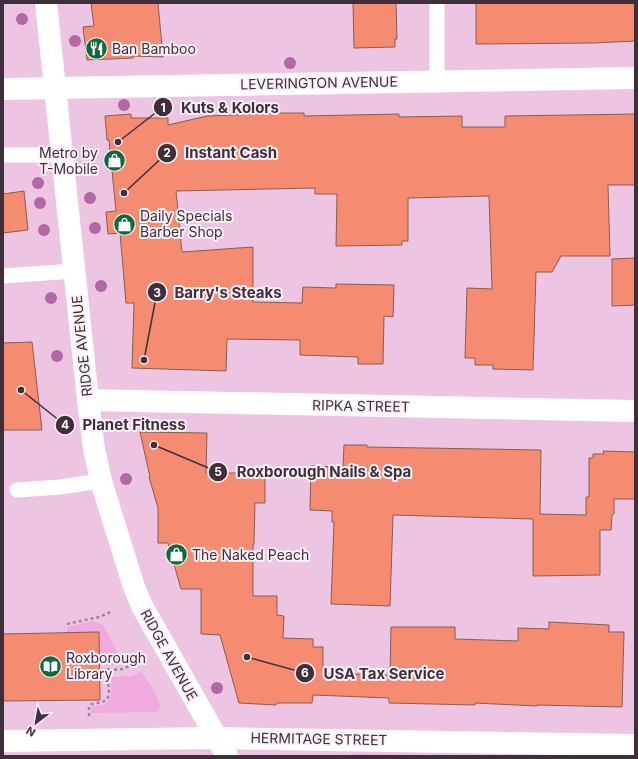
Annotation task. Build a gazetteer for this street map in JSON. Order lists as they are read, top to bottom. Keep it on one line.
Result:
{"streets":{"street":["LEVERINGTON AVENUE","RIDGE AVENUE","RIPKA STREET","HERMITAGE STREET"]},"crossings":[["LEVERINGTON AVENUE","RIDGE AVENUE"],["RIDGE AVENUE","RIPKA STREET"],["RIDGE AVENUE","HERMITAGE STREET"]],"places":{"restaurant":["Ban Bamboo"],"other":["Kuts & Kolors","Instant Cash","Barry's Steaks","Planet Fitness","Roxborough Nails & Spa","USA Tax Service"],"shop":["Metro by T-Mobile","Daily Specials Barber Shop","The Naked Peach"],"library":["Roxborough Library"]},"north":"bottom left"}
